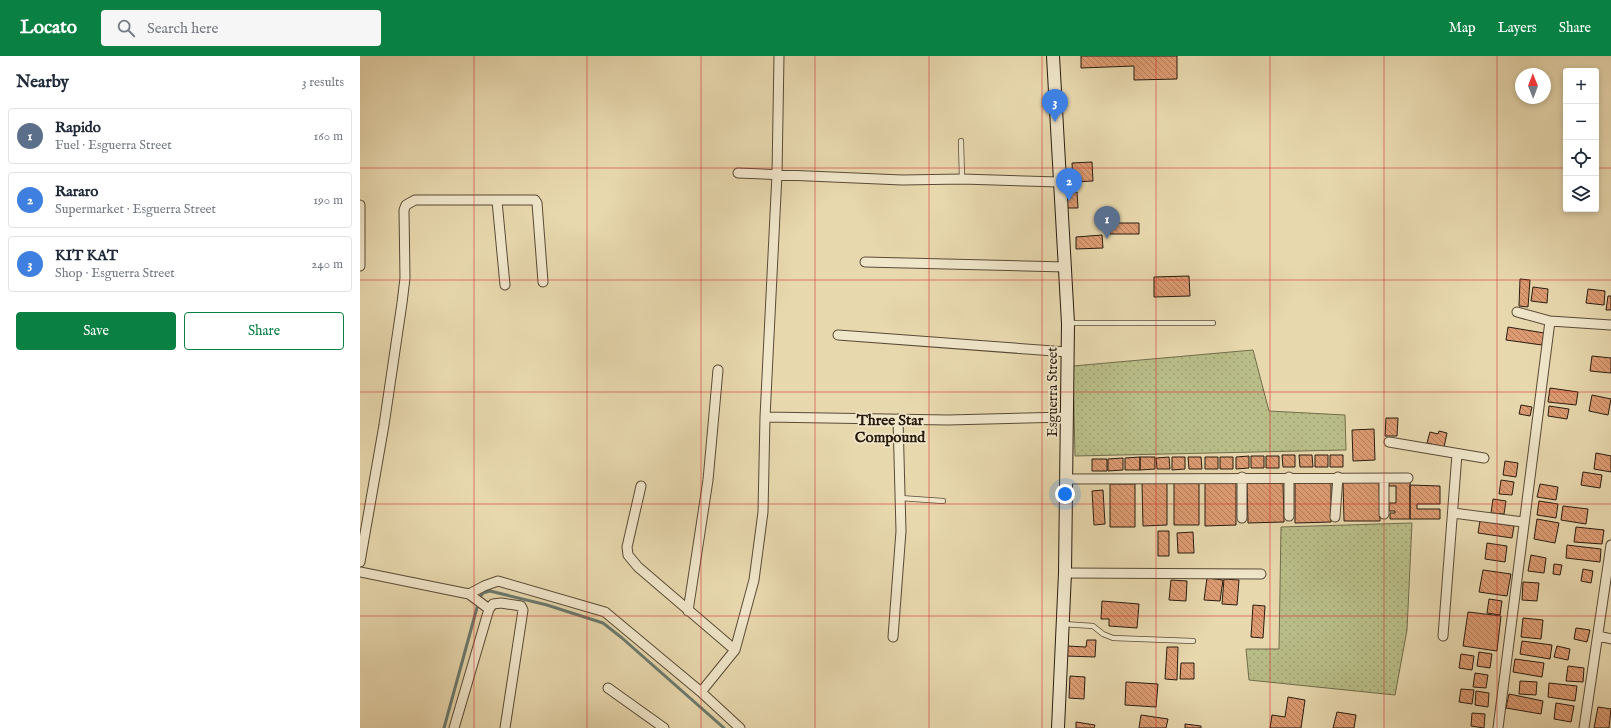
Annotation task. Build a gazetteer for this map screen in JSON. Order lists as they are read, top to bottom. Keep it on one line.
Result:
{"streets":{"main road":["Esguerra Street"]},"districts":["Three Star Compound"],"north":"top","page":{"header":"Locato","search":"Search here","nav":["Map","Layers","Share"],"heading":["Nearby","3 results"],"map_buttons":["+","−"],"pins":["3","2","1"],"list":[{"mark":"1","name":"Rapido","note":"Fuel · Esguerra Street","value":"160 m"},{"mark":"2","name":"Rararo","note":"Supermarket · Esguerra Street","value":"190 m"},{"mark":"3","name":"KIT KAT","note":"Shop · Esguerra Street","value":"240 m"}],"buttons":["Save","Share"]}}
